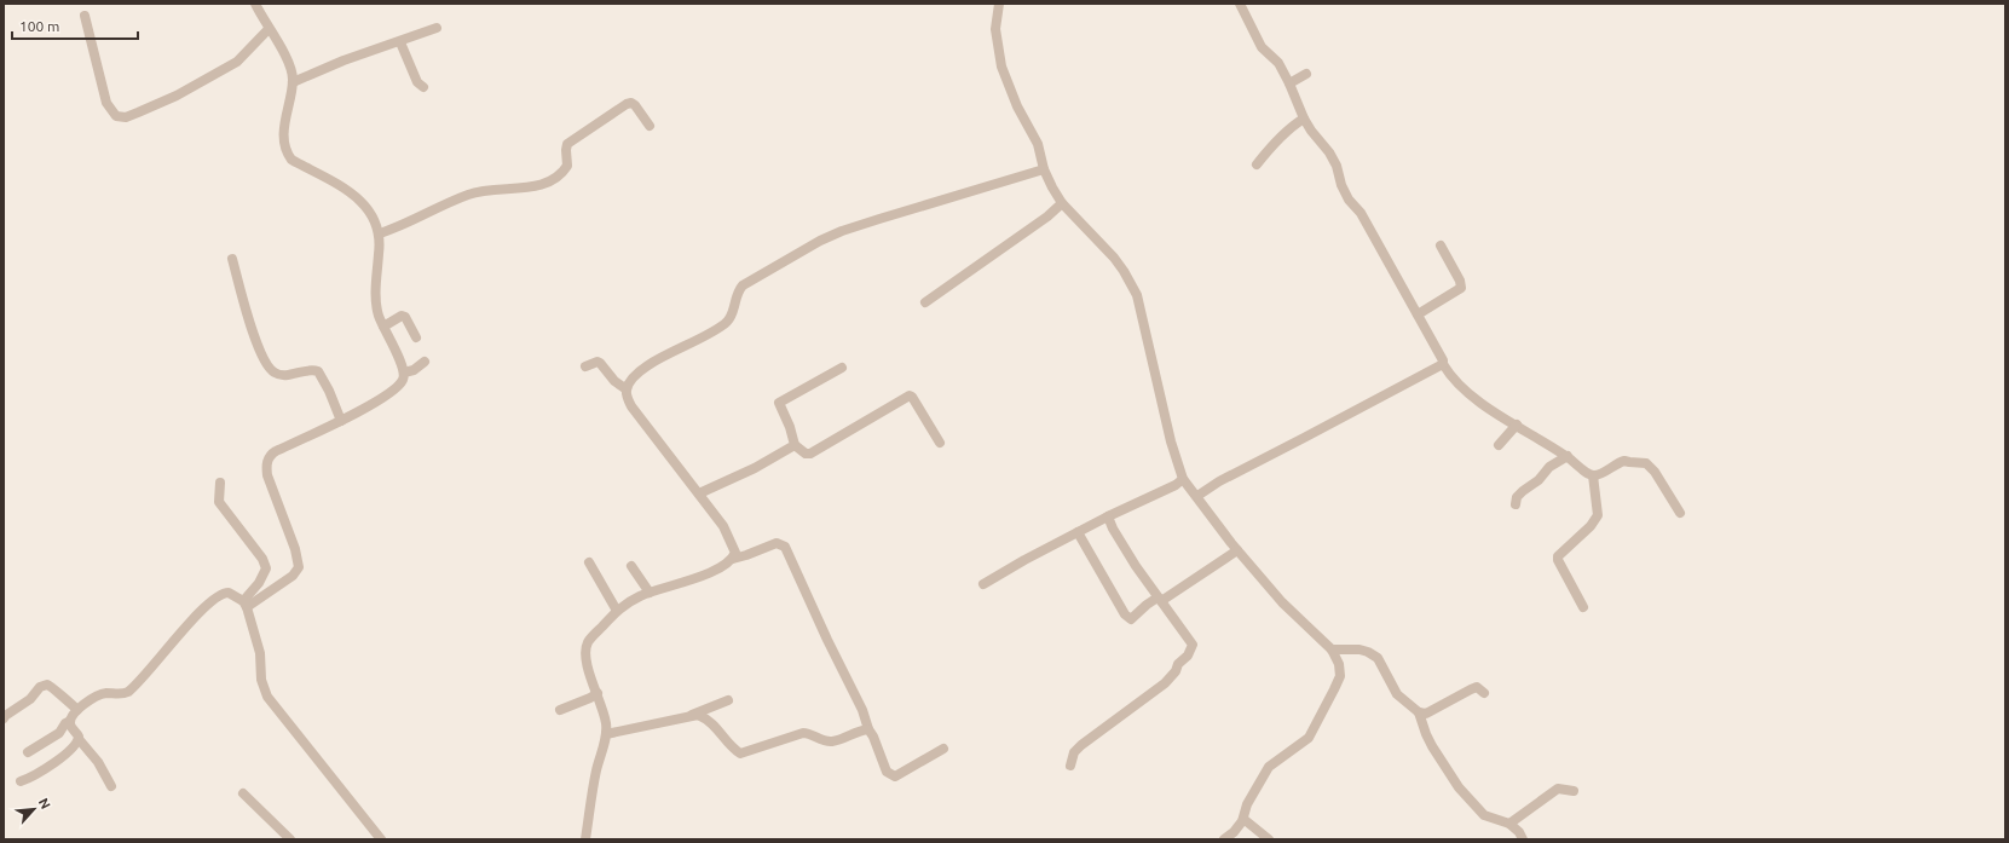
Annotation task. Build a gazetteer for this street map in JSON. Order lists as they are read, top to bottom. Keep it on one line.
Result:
{"scale_bar":"100 m","north":"top right"}
